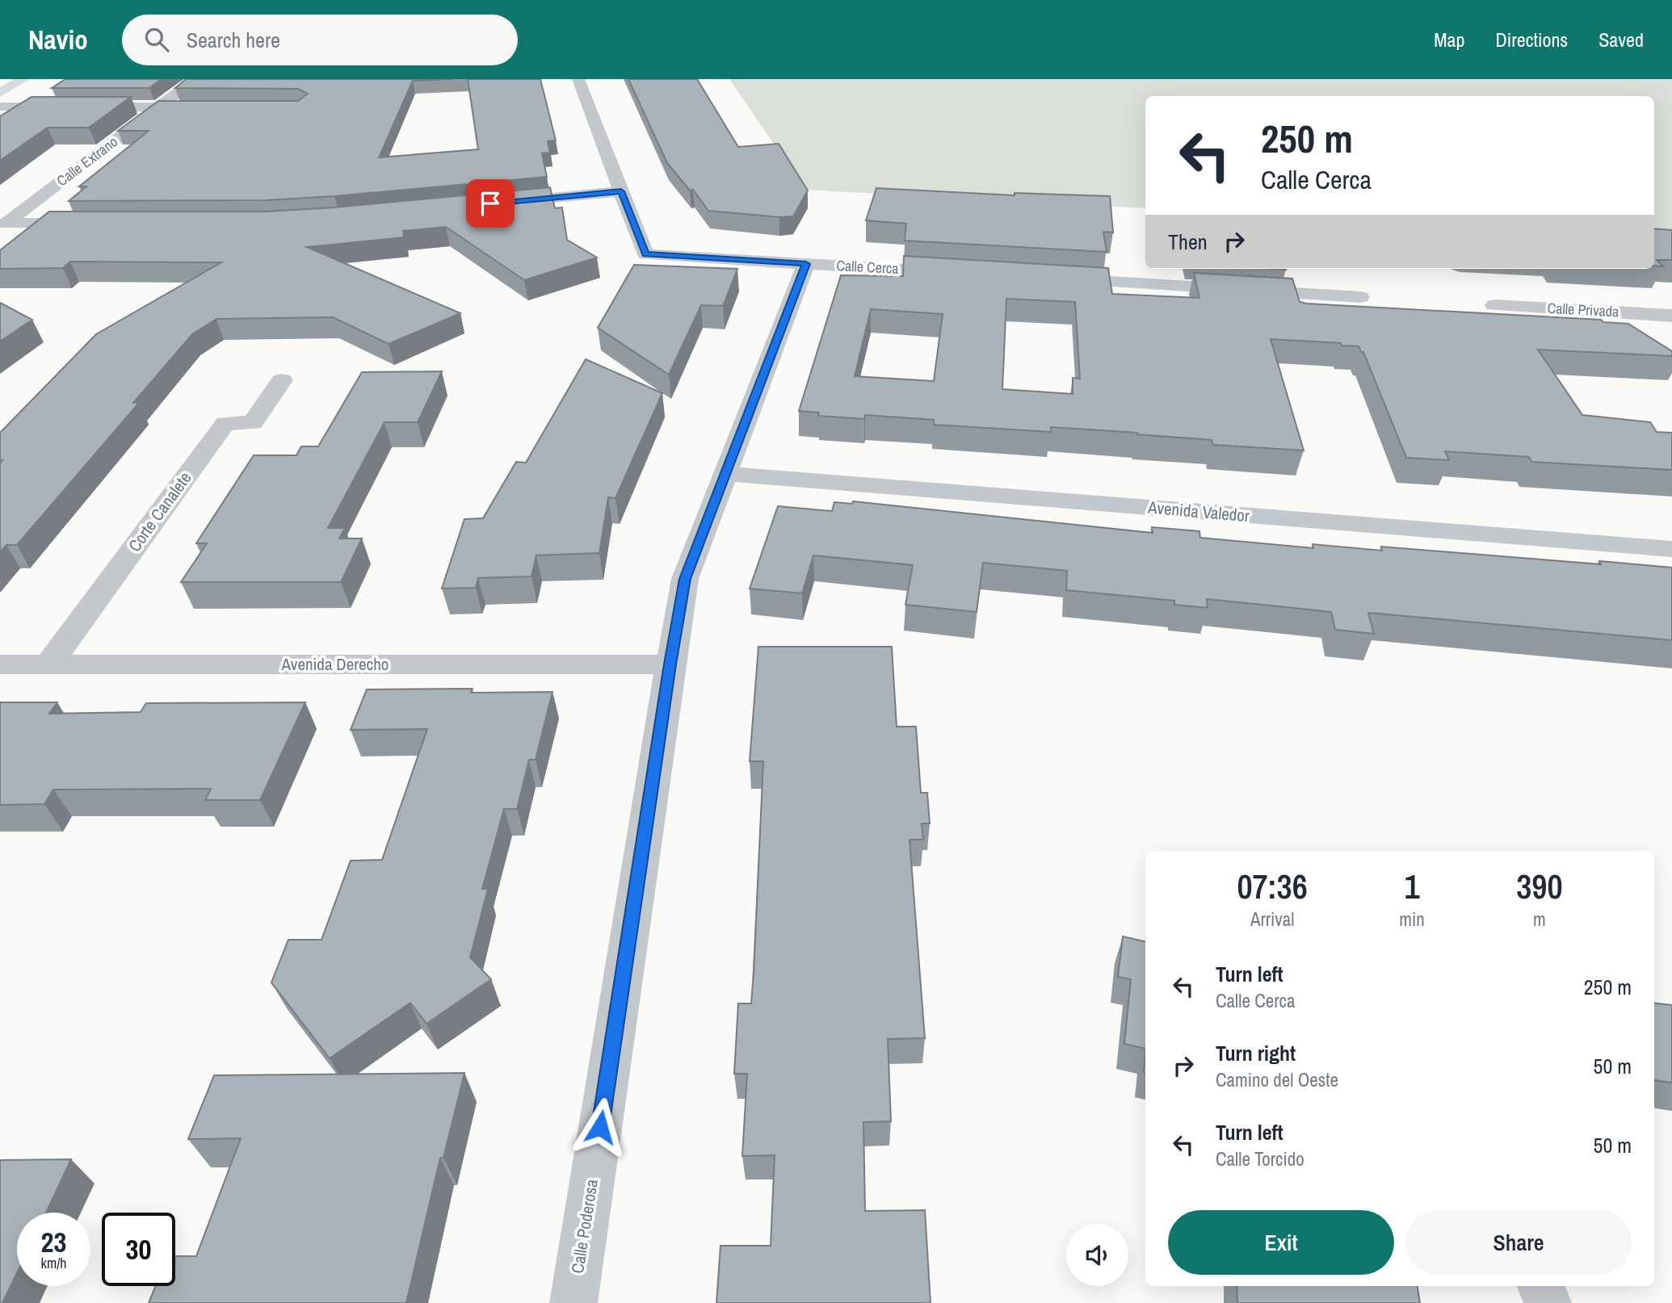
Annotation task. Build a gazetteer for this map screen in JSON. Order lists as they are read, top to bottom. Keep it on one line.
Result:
{"streets":{"street":["Calle Extrano","Calle Cerca","Calle Privada","Corte Canalete","Avenida Valedor","Avenida Derecho","Calle Poderosa"]},"crossings":[["Calle Cerca","Calle Poderosa"],["Corte Canalete","Avenida Derecho"],["Avenida Valedor","Calle Poderosa"],["Avenida Derecho","Calle Poderosa"]],"page":{"header":"Navio","search":"Search here","nav":["Map","Directions","Saved"],"turn":["250 m","Calle Cerca"],"then":"Then","eta":["07:36","Arrival","1","min","390","m"],"list":[{"name":"Turn left","note":"Calle Cerca","value":"250 m"},{"name":"Turn right","note":"Camino del Oeste","value":"50 m"},{"name":"Turn left","note":"Calle Torcido","value":"50 m"}],"buttons":["Exit","Share"],"speed":"23 km/h","limit":"30"}}
